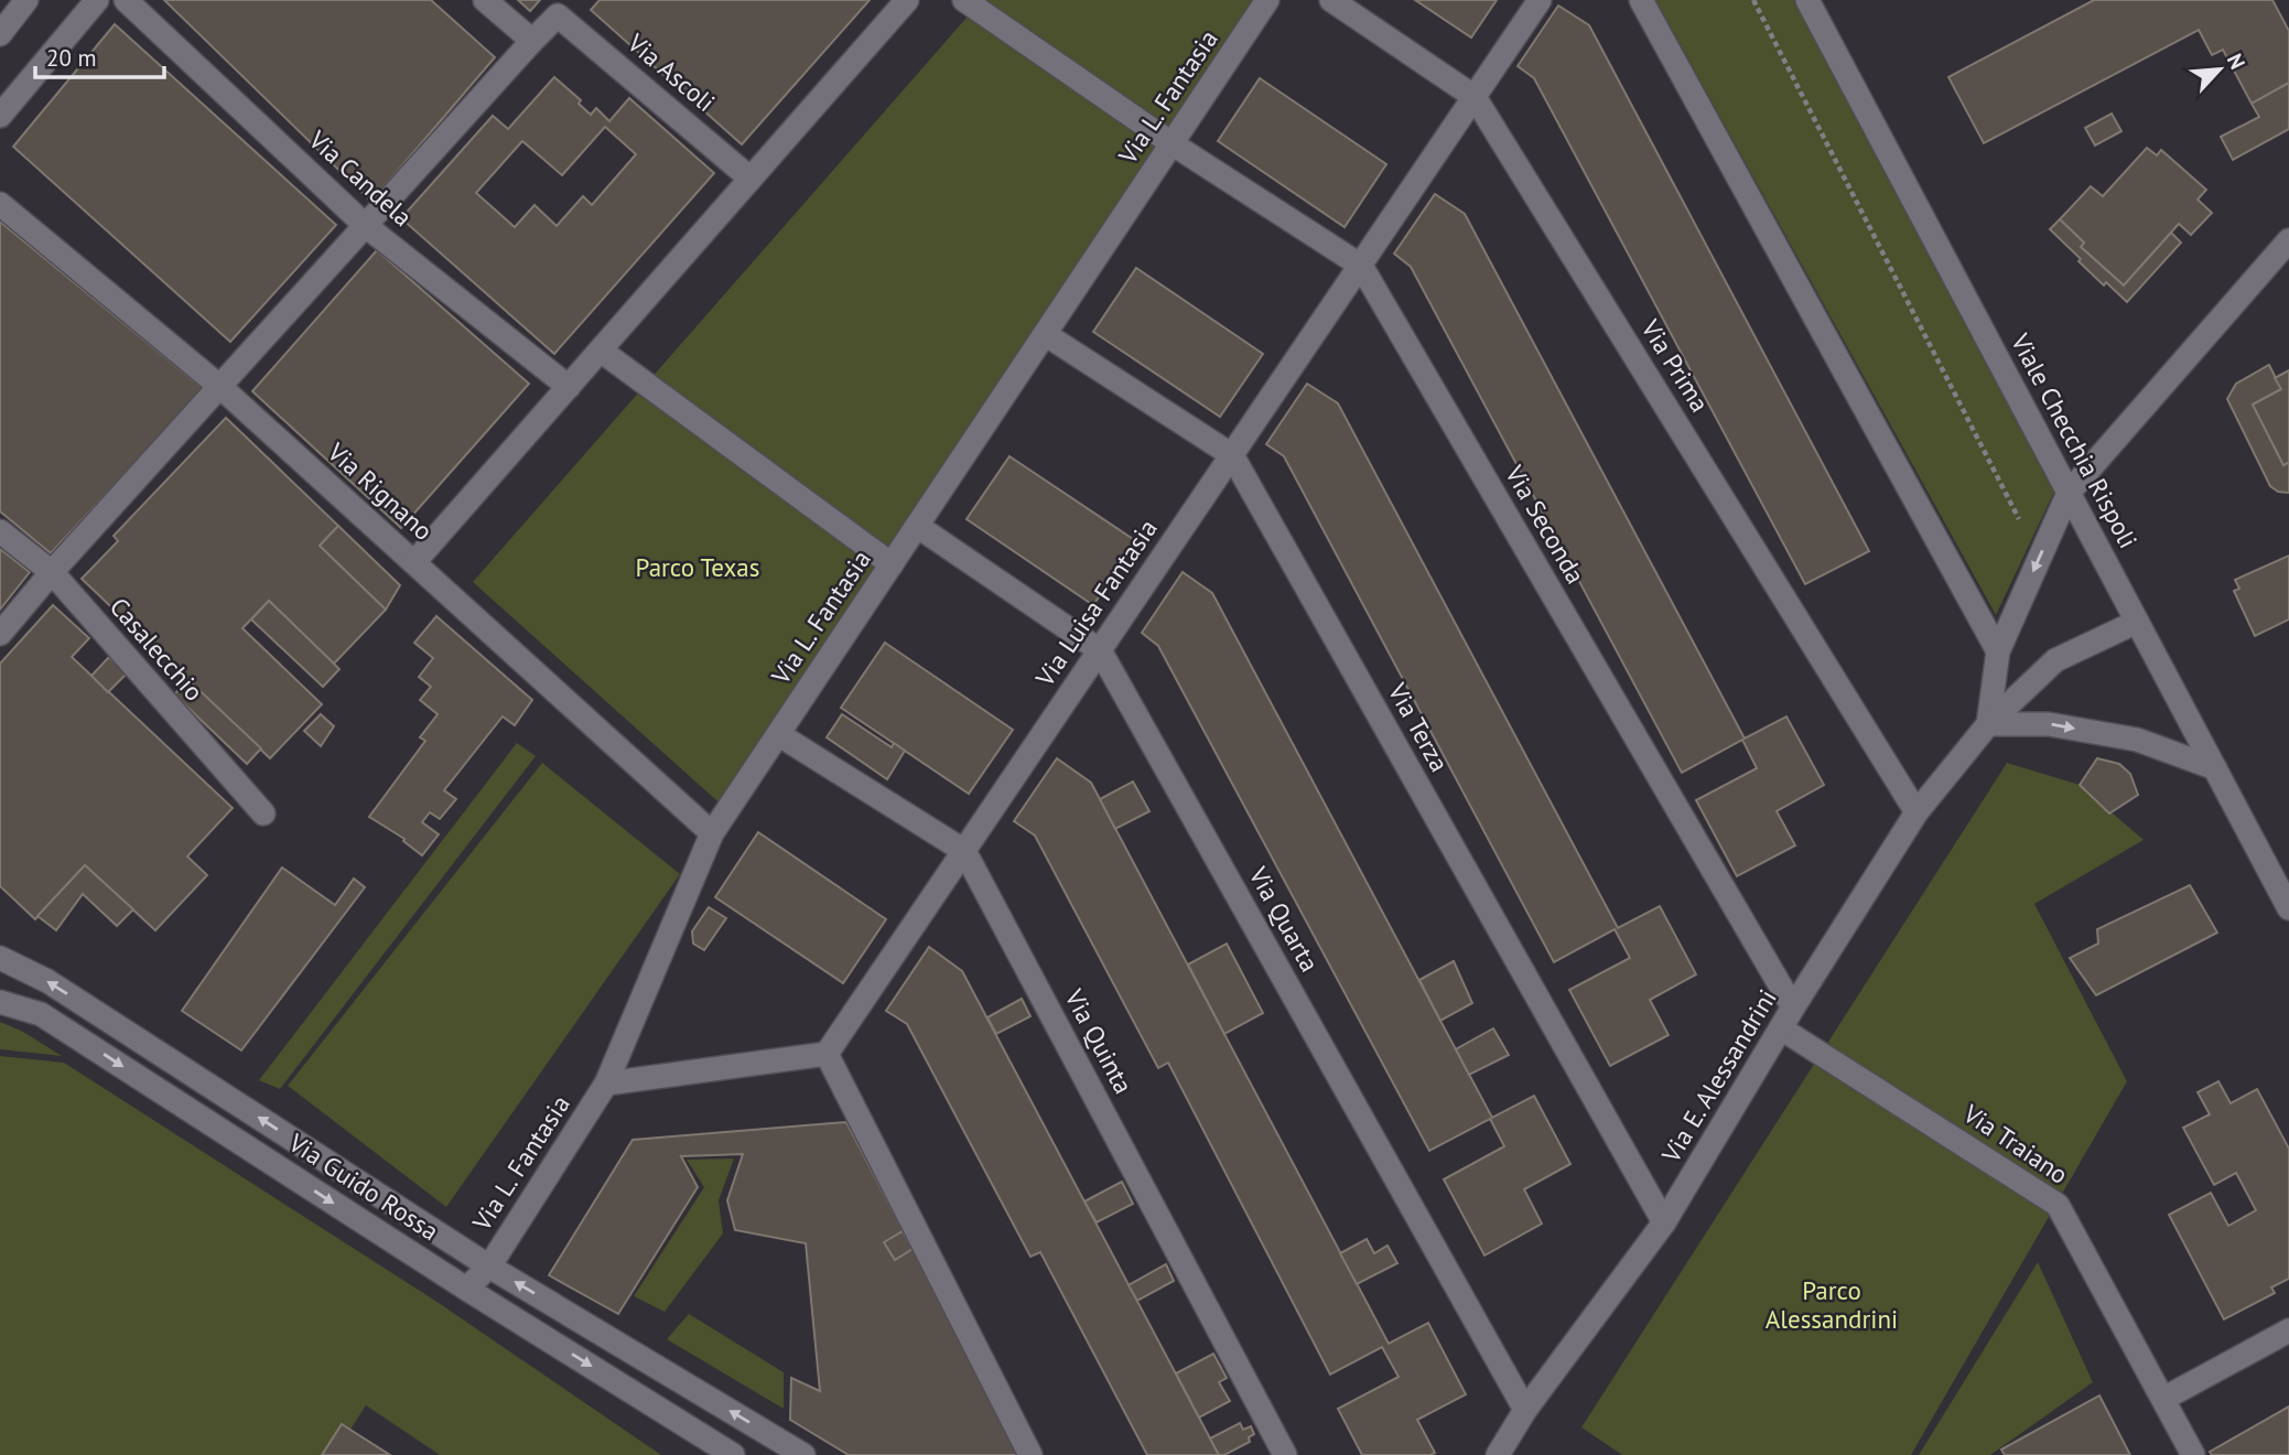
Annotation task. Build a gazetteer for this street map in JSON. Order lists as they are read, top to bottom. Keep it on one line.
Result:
{"streets":{"street":["Via Ascoli","Via L. Fantasia","Via Candela","Via Prima","Viale Checchia Rispoli","Via Rignano","Via Seconda","Via Luisa Fantasia","Casalecchio","Via Terza","Via Quarta","Via Quinta","Via E. Alessandrini","Via Traiano","Via Guido Rossa"]},"crossings":[["Via Ascoli","Via Candela"],["Via Ascoli","Via Rignano"],["Via Ascoli","Casalecchio"],["Via L. Fantasia","Via Rignano"],["Via L. Fantasia","Via Seconda"],["Via L. Fantasia","Via Terza"],["Via L. Fantasia","Via Quarta"],["Via L. Fantasia","Via Quinta"],["Via L. Fantasia","Via Guido Rossa"],["Via Prima","Via Luisa Fantasia"],["Via Prima","Via E. Alessandrini"],["Viale Checchia Rispoli","Via E. Alessandrini"],["Via Seconda","Via Luisa Fantasia"],["Via Seconda","Via E. Alessandrini"],["Via Luisa Fantasia","Via Terza"],["Via Luisa Fantasia","Via Quarta"],["Via Luisa Fantasia","Via Quinta"],["Via Terza","Via E. Alessandrini"],["Via Quarta","Via E. Alessandrini"],["Via E. Alessandrini","Via Traiano"]],"parks":["Parco Texas","Parco Alessandrini"],"scale_bar":"20 m","north":"top right"}
